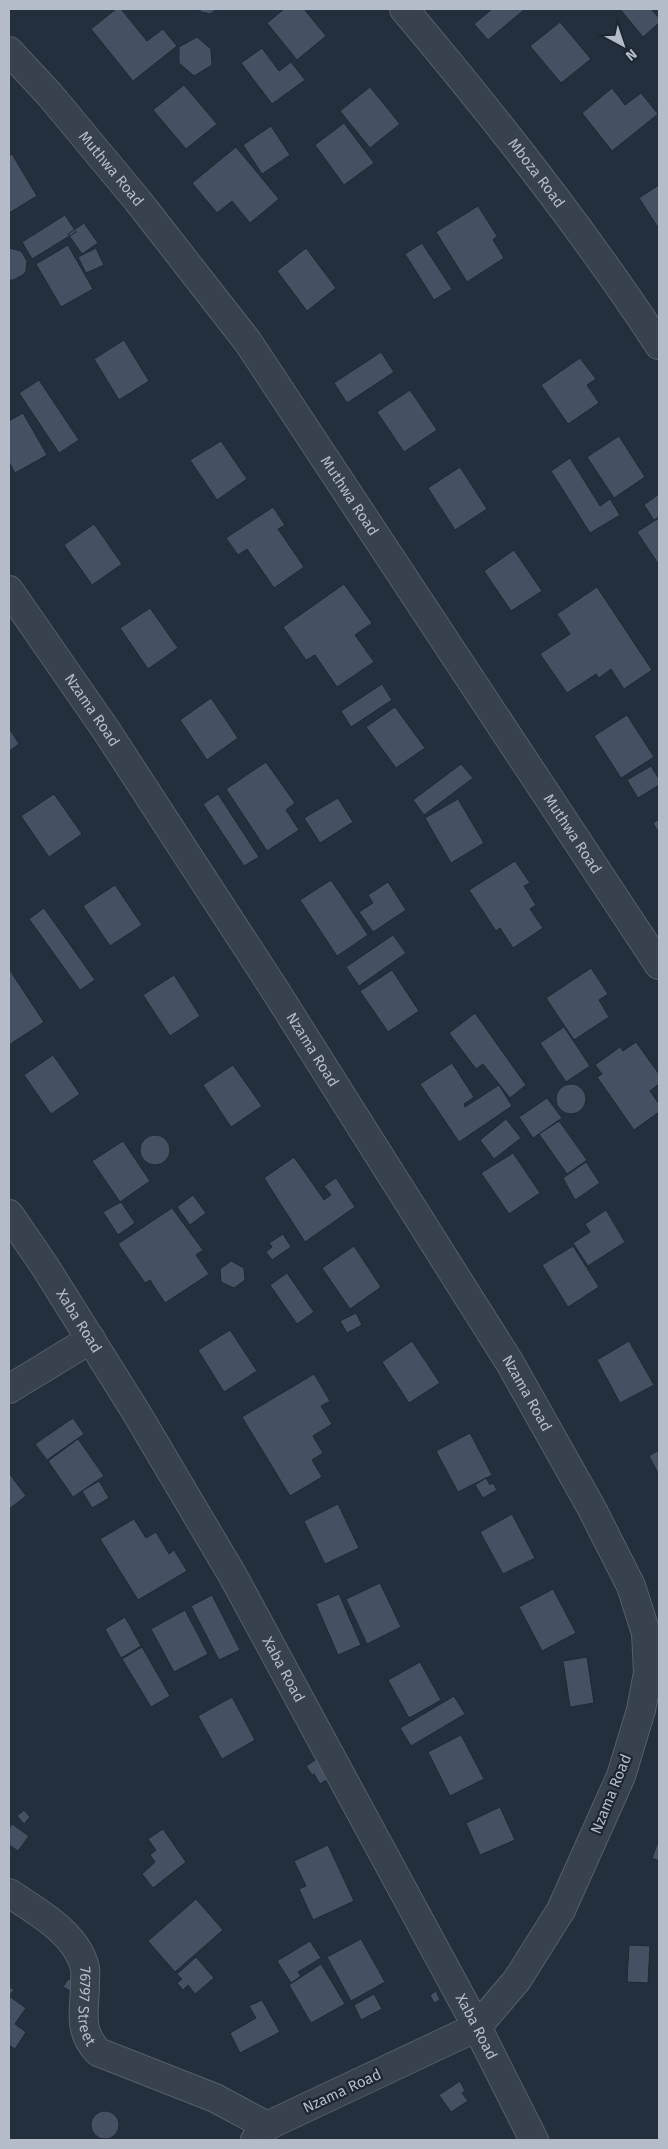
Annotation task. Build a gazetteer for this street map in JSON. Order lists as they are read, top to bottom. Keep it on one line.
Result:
{"streets":{"street":["Muthwa Road","Mboza Road","Nzama Road","Xaba Road","76797 Street"]},"crossings":[["Nzama Road","Xaba Road"],["Nzama Road","76797 Street"]],"north":"bottom right"}
